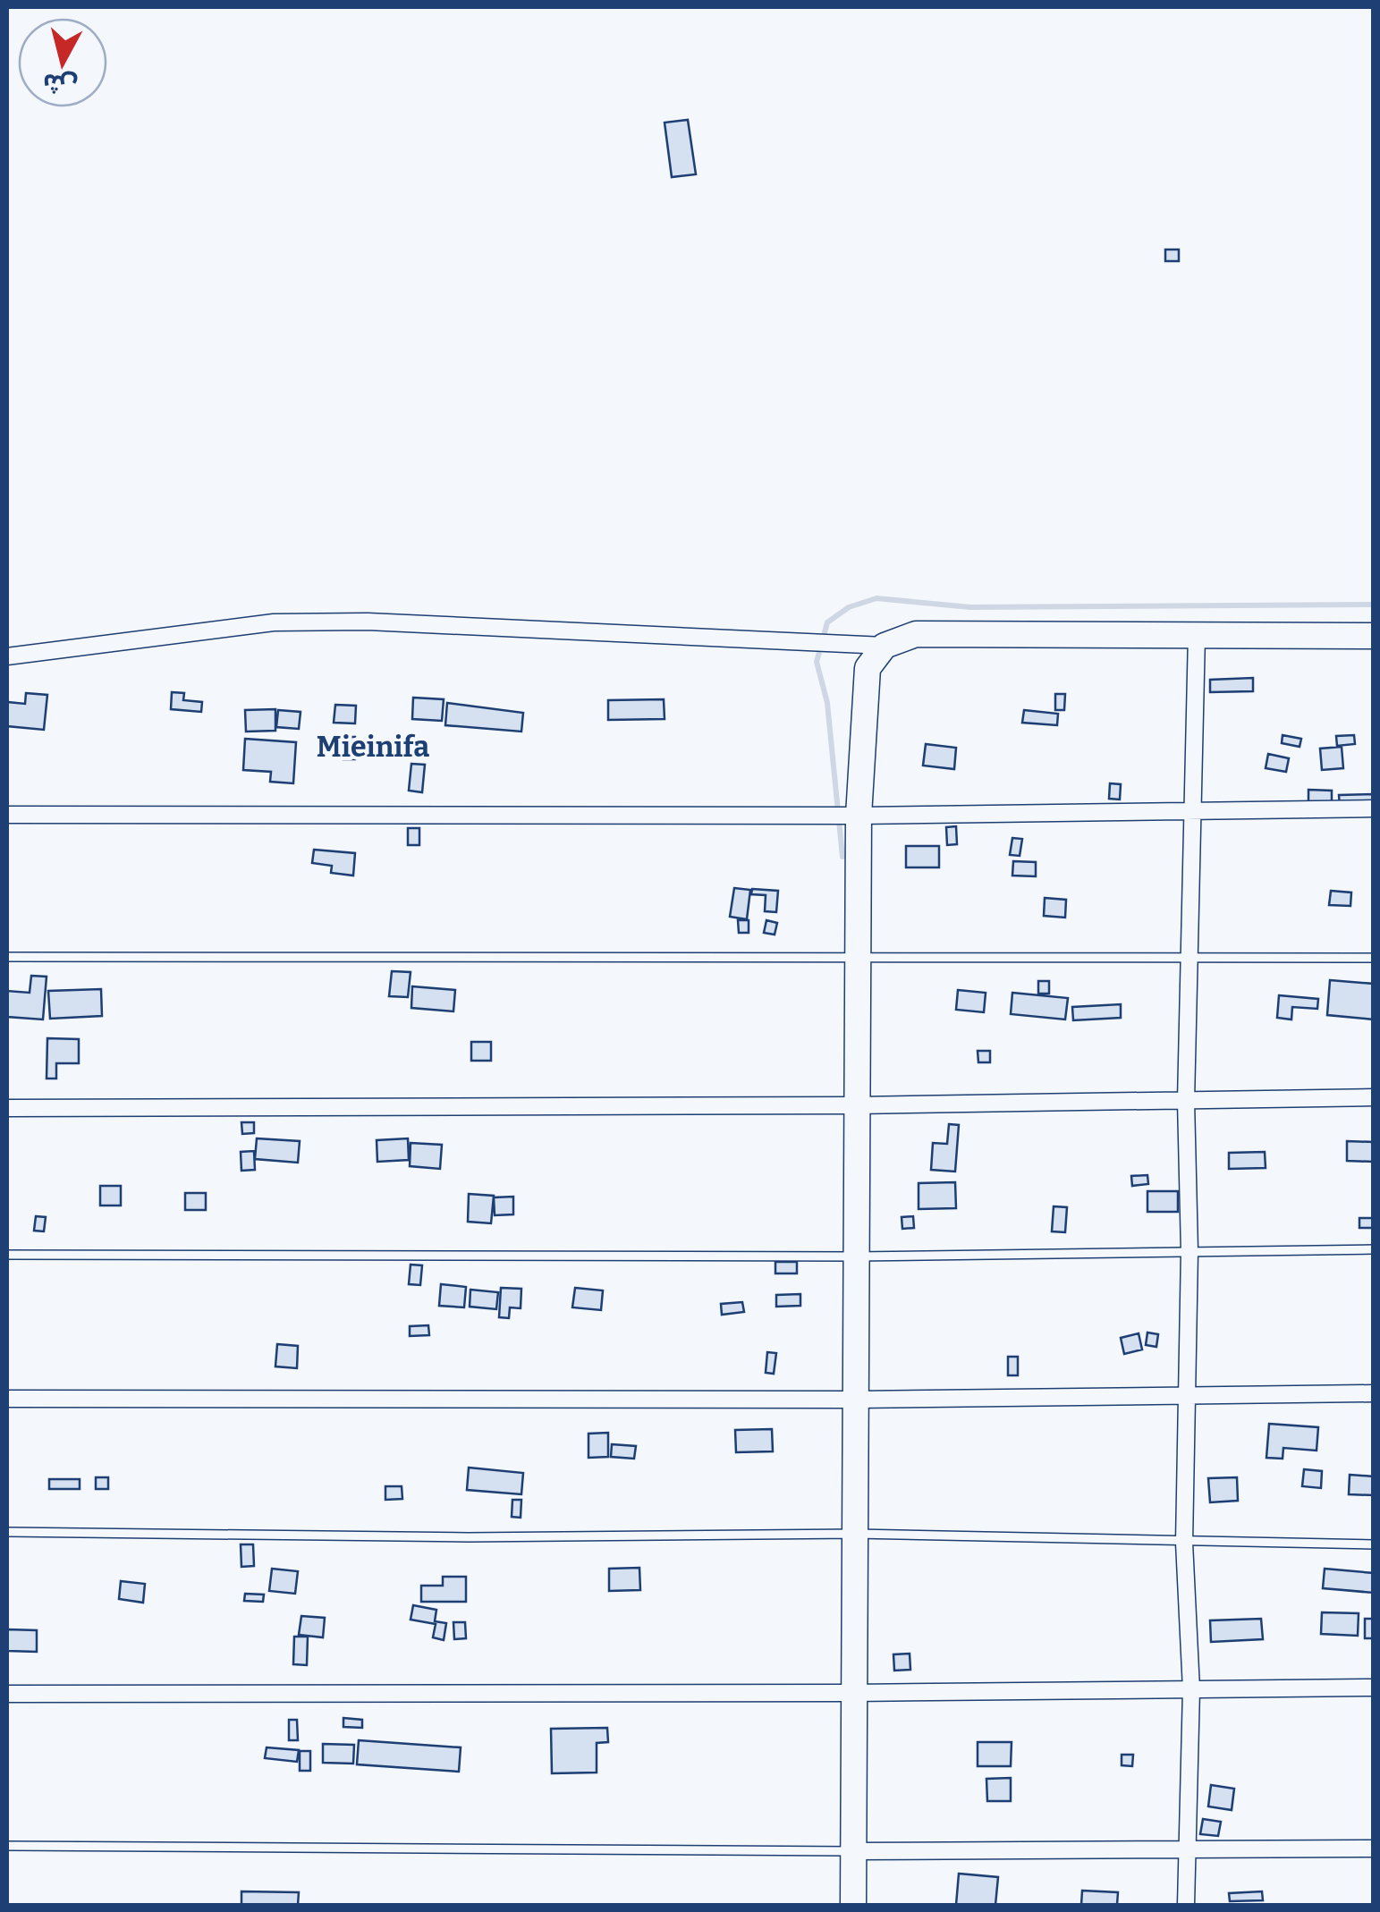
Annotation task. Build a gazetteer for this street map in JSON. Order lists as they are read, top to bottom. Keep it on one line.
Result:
{"districts":["Mieinifa"],"north":"bottom"}
